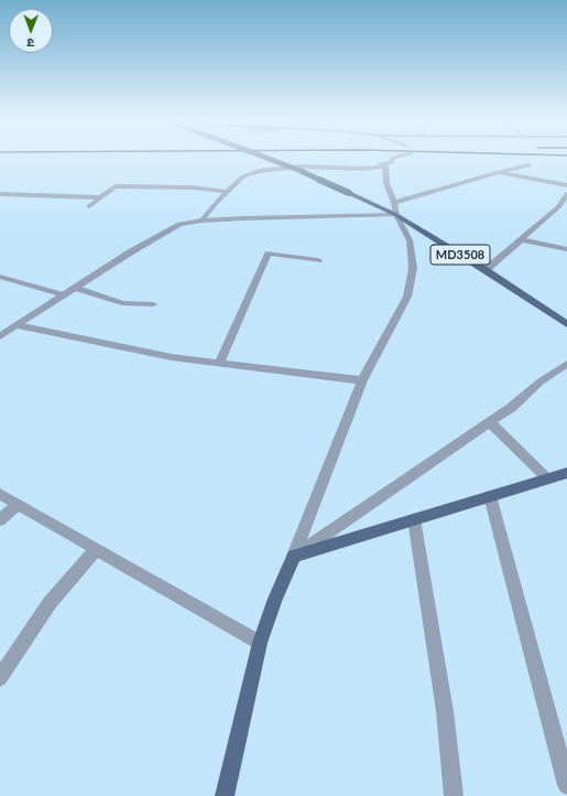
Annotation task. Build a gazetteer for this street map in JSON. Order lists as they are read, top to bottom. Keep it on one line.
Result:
{"streets":{"main road":["MD3508"]},"north":"bottom"}
